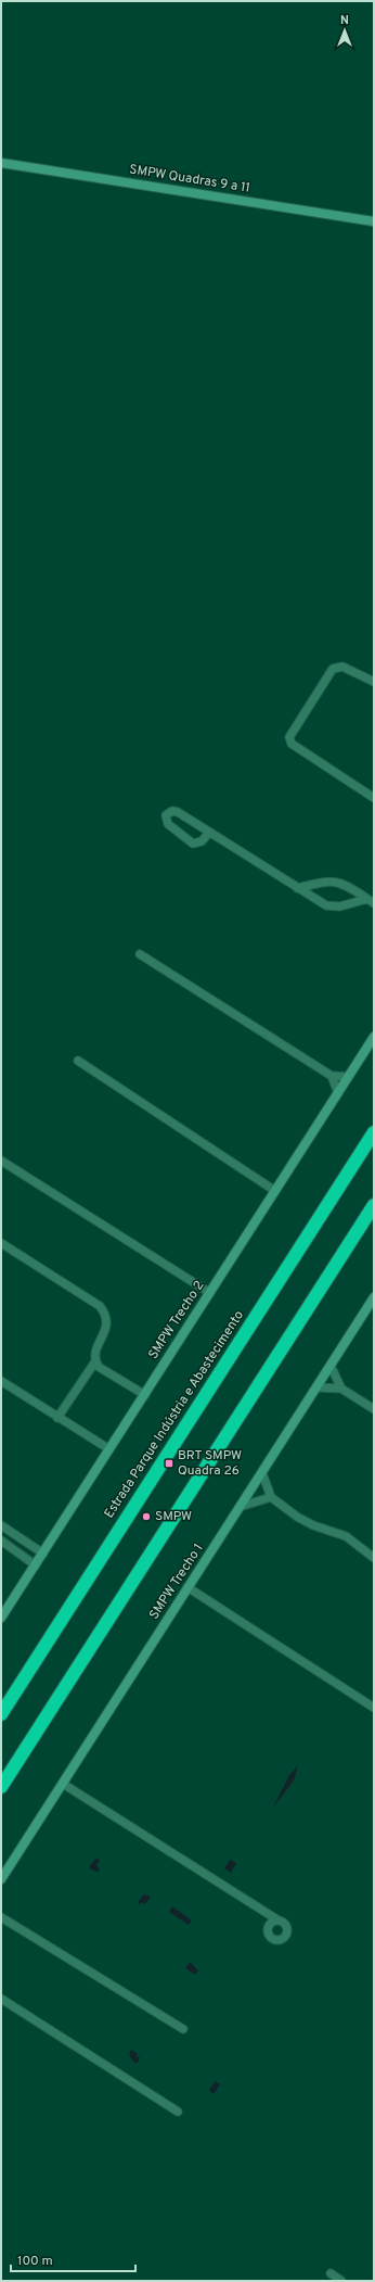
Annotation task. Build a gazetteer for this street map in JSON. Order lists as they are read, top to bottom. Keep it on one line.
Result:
{"streets":{"highway":["Estrada Parque Indústria e Abastecimento"],"street":["SMPW Quadras 9 a 11","SMPW Trecho 2","SMPW Trecho 1"]},"places":{"transit":["BRT SMPW Quadra 26"],"other":["SMPW"]},"scale_bar":"100 m","north":"top"}
